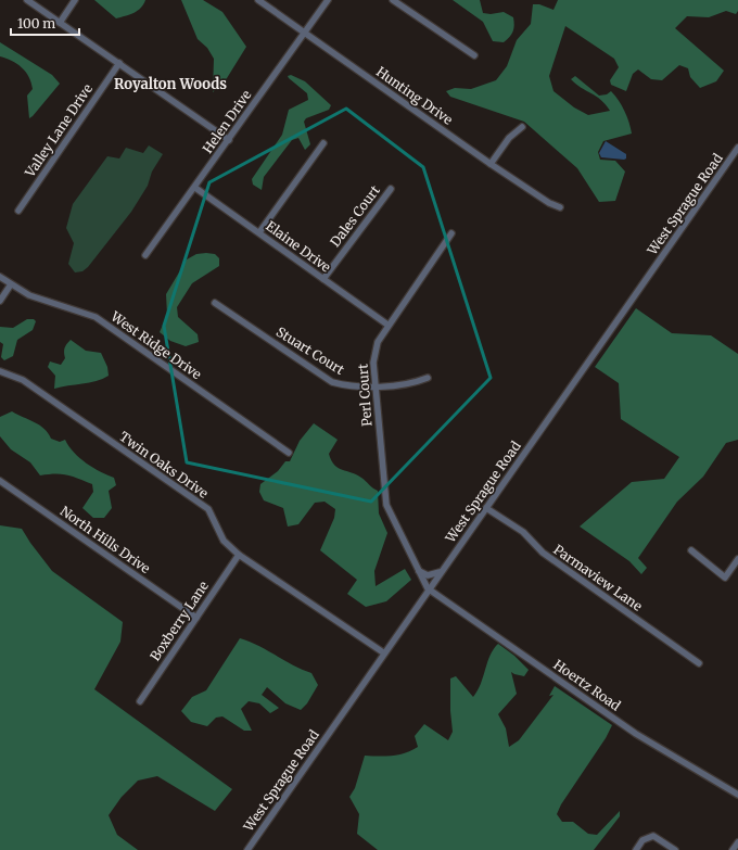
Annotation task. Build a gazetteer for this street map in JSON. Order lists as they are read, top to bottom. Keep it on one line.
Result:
{"streets":{"street":["Hunting Drive","Helen Drive","Valley Lane Drive","West Sprague Road","Dales Court","Elaine Drive","West Ridge Drive","Stuart Court","Perl Court","Twin Oaks Drive","North Hills Drive","Parmaview Lane","Boxberry Lane","Hoertz Road"]},"crossings":[["Hunting Drive","Helen Drive"],["Helen Drive","Elaine Drive"],["West Sprague Road","Perl Court"],["West Sprague Road","Twin Oaks Drive"],["West Sprague Road","Parmaview Lane"],["West Sprague Road","Hoertz Road"],["Dales Court","Elaine Drive"],["Elaine Drive","Perl Court"],["Stuart Court","Perl Court"],["Perl Court","Hoertz Road"],["Twin Oaks Drive","Boxberry Lane"],["North Hills Drive","Boxberry Lane"]],"districts":["Royalton Woods"],"scale_bar":"100 m"}
